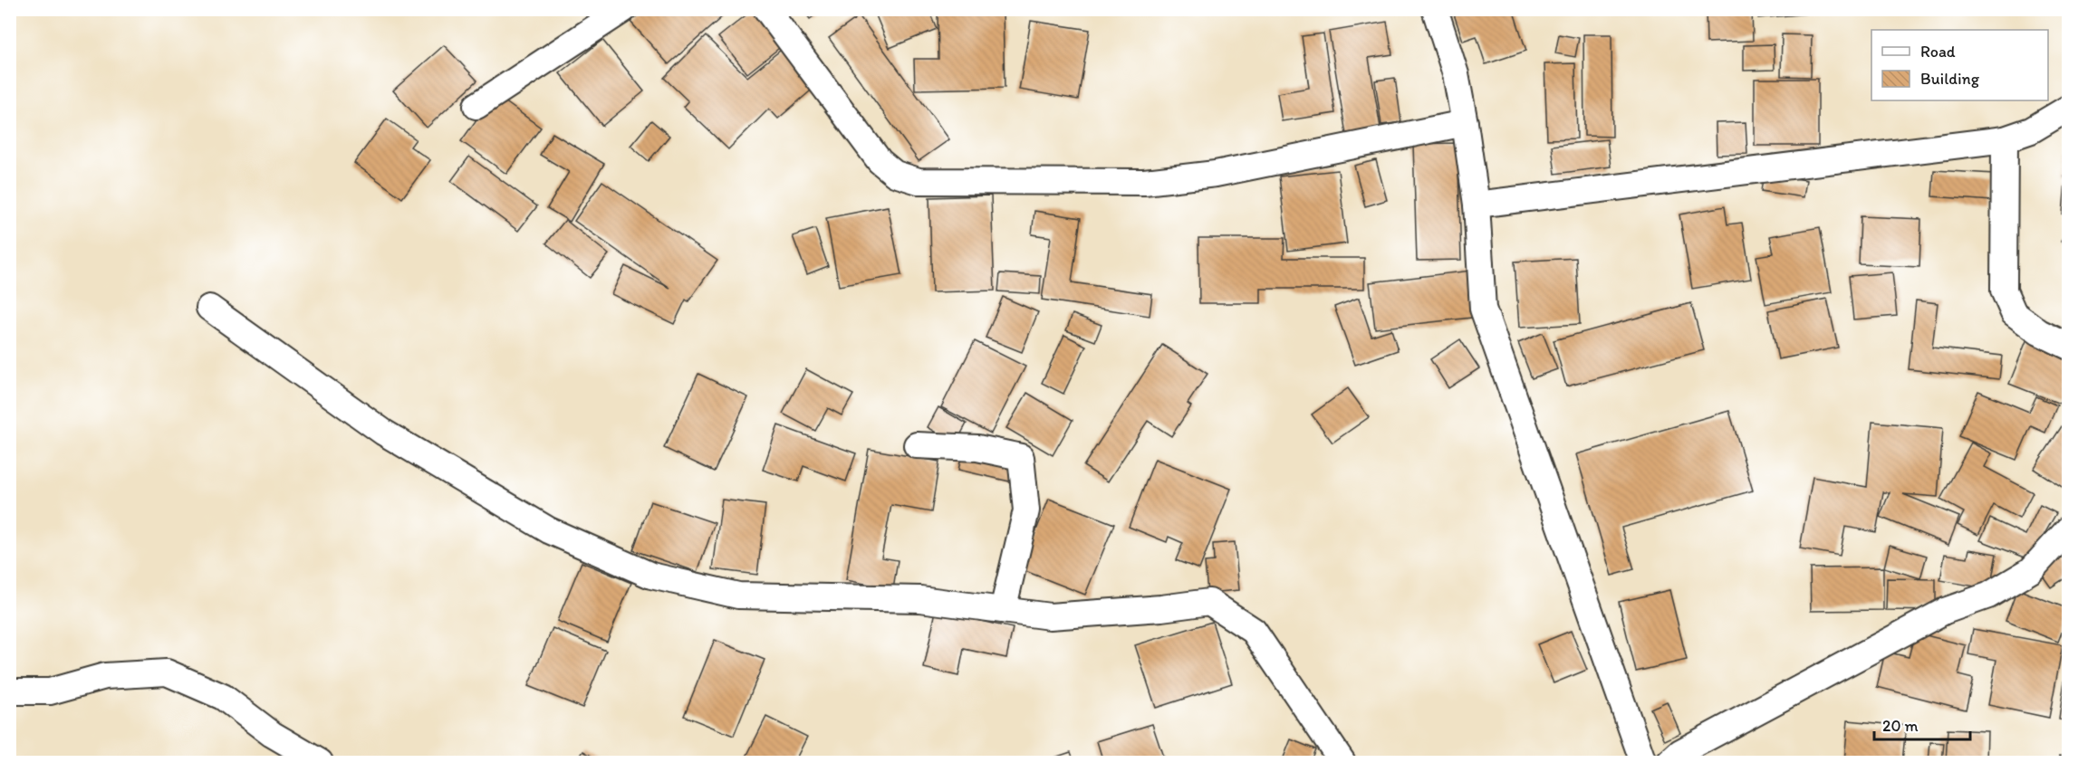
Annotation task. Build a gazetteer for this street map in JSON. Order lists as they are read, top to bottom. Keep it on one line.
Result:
{"legend":["Road","Building"],"scale_bar":"20 m"}
